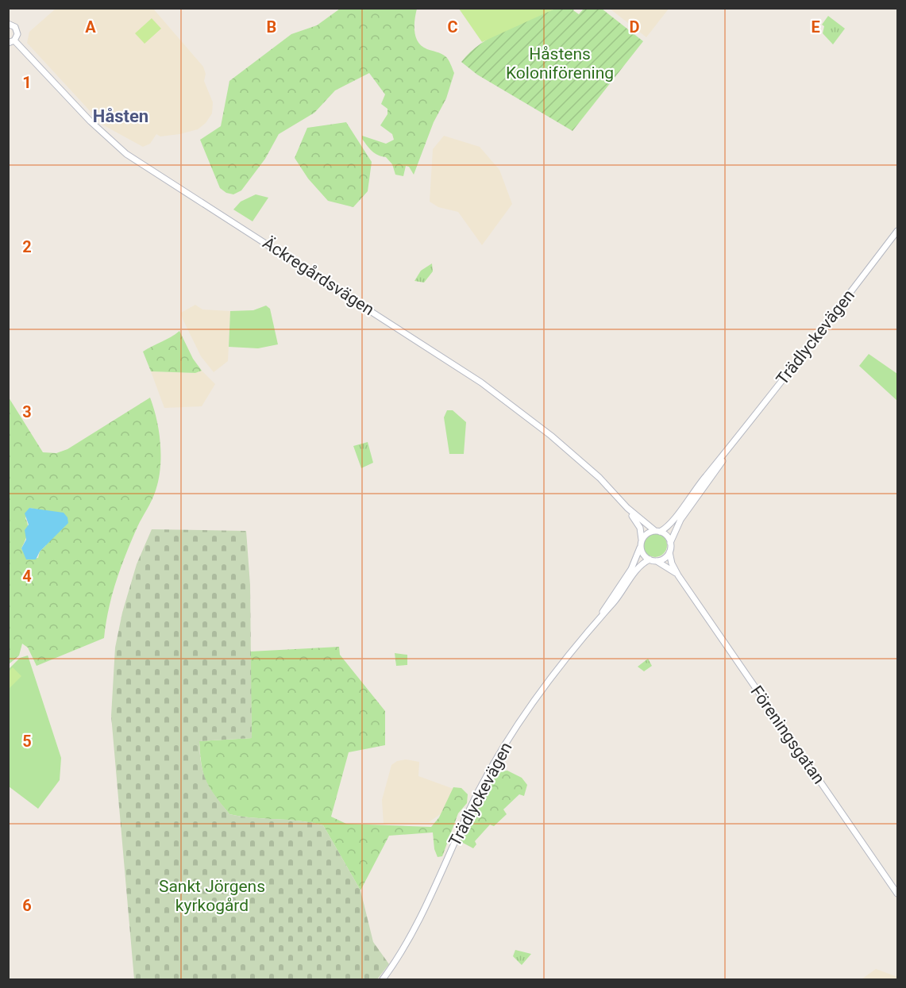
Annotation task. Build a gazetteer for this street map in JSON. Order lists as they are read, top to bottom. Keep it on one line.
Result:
{"streets":{"street":["Äckregårdsvägen","Trädlyckevägen","Föreningsgatan"]},"crossings":[["Äckregårdsvägen","Trädlyckevägen"],["Äckregårdsvägen","Föreningsgatan"],["Trädlyckevägen","Föreningsgatan"]],"districts":["Håsten"],"parks":["Håstens Koloniförening","Sankt Jörgens kyrkogård"],"grid":{"columns":["A","B","C","D","E"],"rows":["1","2","3","4","5","6"]}}
